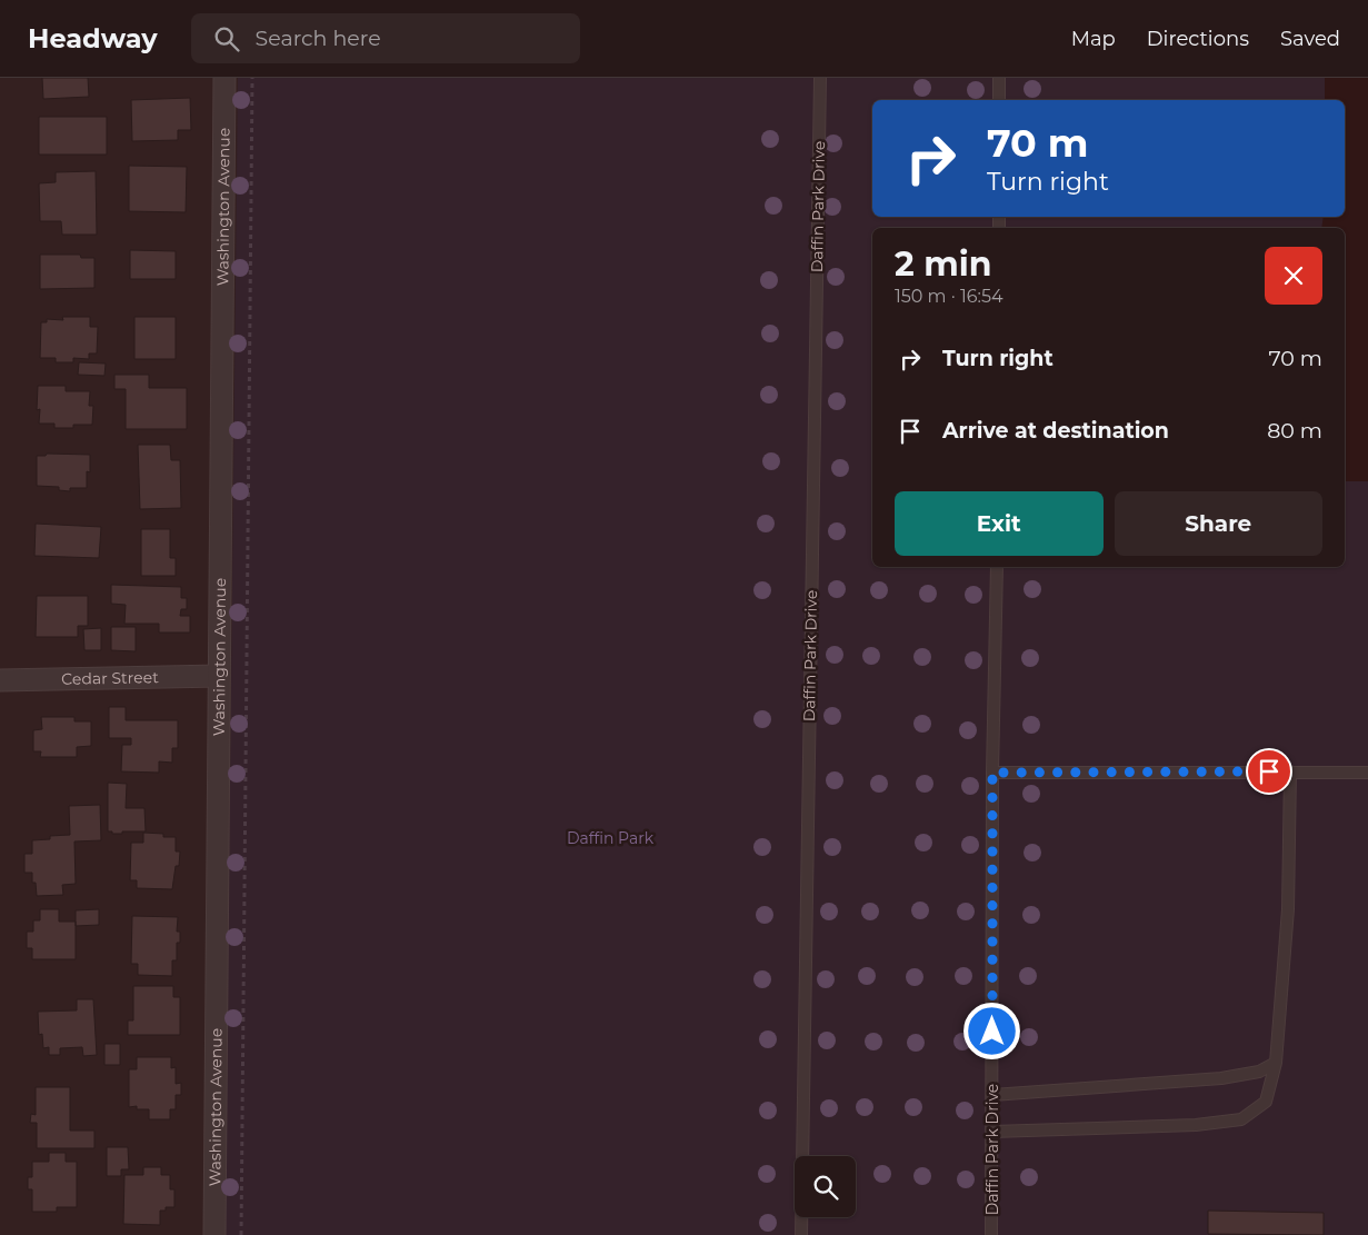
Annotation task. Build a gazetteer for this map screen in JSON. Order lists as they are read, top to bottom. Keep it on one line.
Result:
{"streets":{"street":["Washington Avenue","Cedar Street"],"lane":["Daffin Park Drive"]},"crossings":[["Washington Avenue","Cedar Street"]],"parks":["Daffin Park"],"page":{"header":"Headway","search":"Search here","nav":["Map","Directions","Saved"],"turn":["70 m","Turn right"],"heading":["2 min","150 m · 16:54"],"list":[{"name":"Turn right","value":"70 m"},{"name":"Arrive at destination","value":"80 m"}],"buttons":["Exit","Share"]}}
